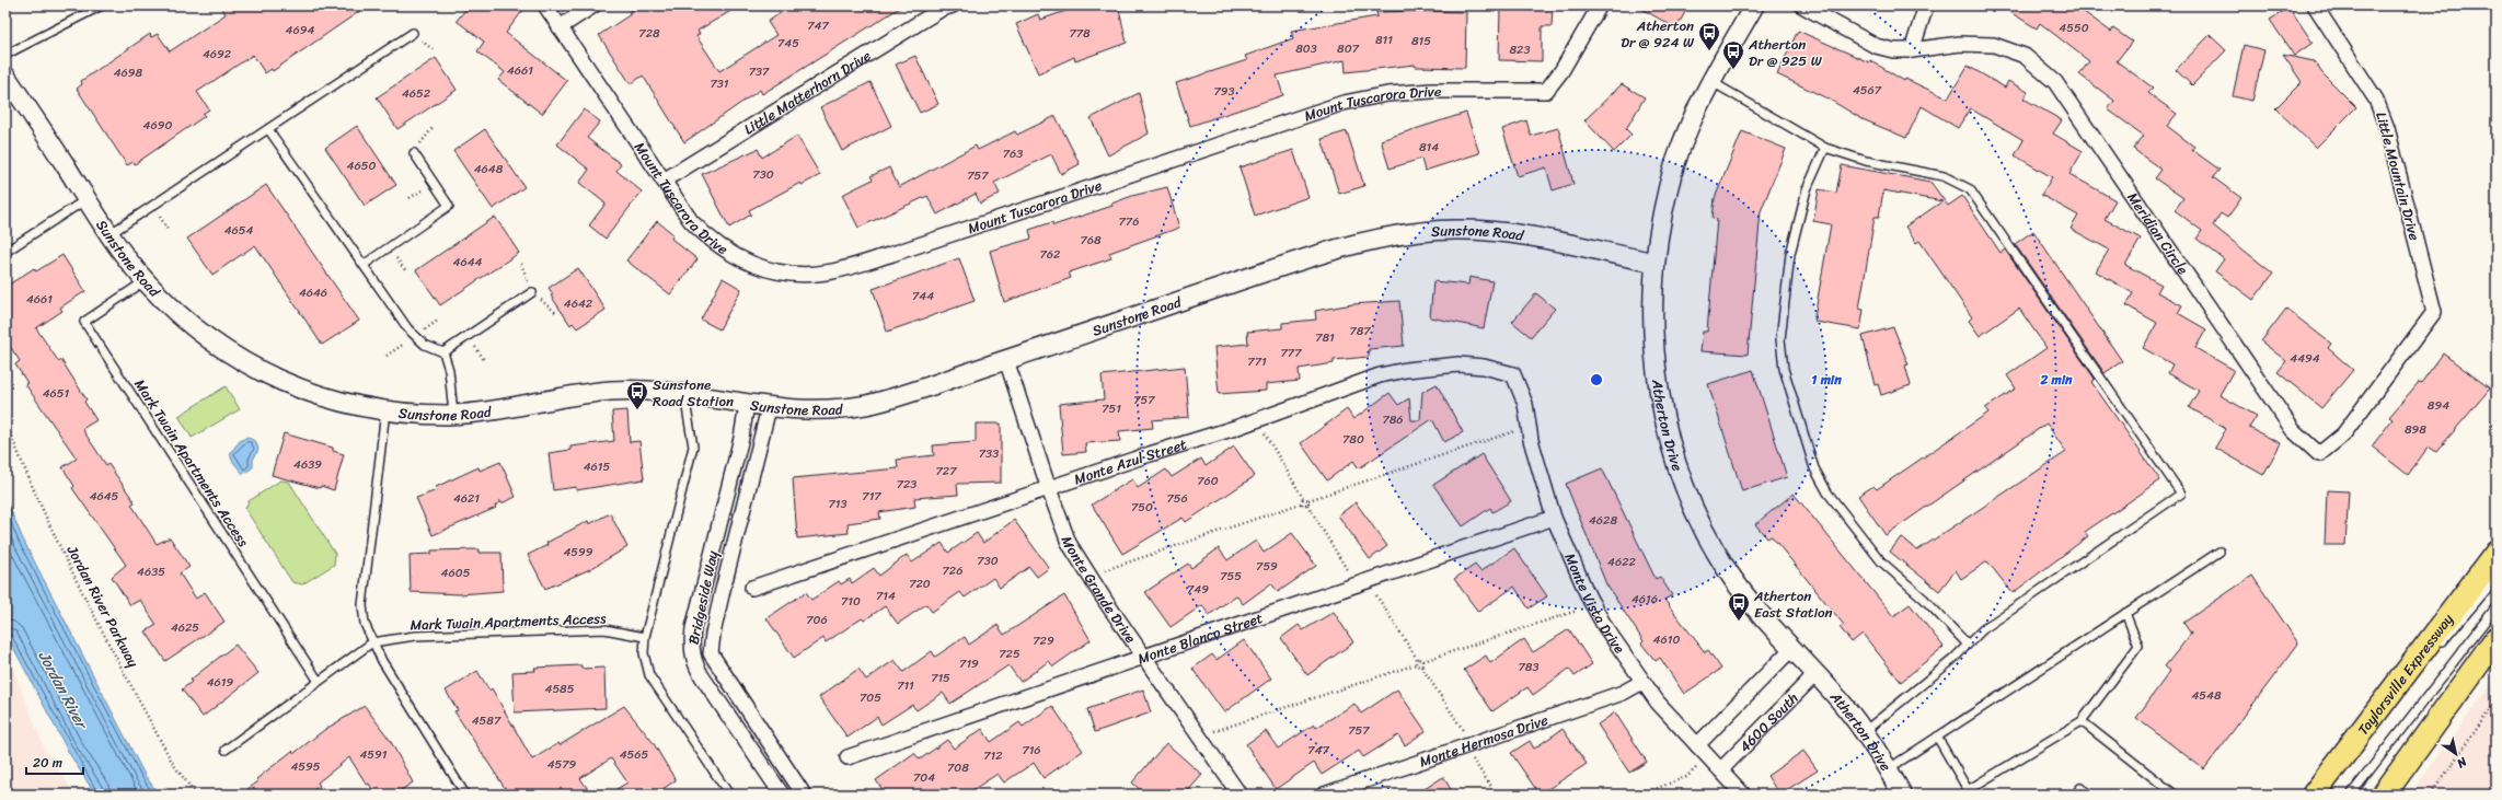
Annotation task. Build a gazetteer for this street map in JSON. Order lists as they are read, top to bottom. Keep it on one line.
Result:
{"streets":{"main road":["Taylorsville Expressway"],"street":["Little Matterhorn Drive","Mount Tuscarora Drive","Little Mountain Drive","Sunstone Road","Meridian Circle","Atherton Drive","Monte Azul Street","Monte Grande Drive","Bridgeside Way","Monte Vista Drive","Monte Blanco Street","4600 South","Monte Hermosa Drive"],"lane":["Mark Twain Apartments Access"],"path":["Jordan River Parkway"]},"crossings":[["Little Matterhorn Drive","Mount Tuscarora Drive"],["Little Mountain Drive","Meridian Circle"],["Sunstone Road","Atherton Drive"],["Sunstone Road","Mark Twain Apartments Access"],["Sunstone Road","Monte Grande Drive"],["Sunstone Road","Bridgeside Way"],["Atherton Drive","4600 South"],["Monte Azul Street","Monte Grande Drive"],["Monte Azul Street","Monte Vista Drive"],["Monte Grande Drive","Monte Blanco Street"],["Monte Vista Drive","Monte Blanco Street"],["Monte Vista Drive","4600 South"],["Monte Vista Drive","Monte Hermosa Drive"]],"water":["Jordan River"],"places":{"bus stop":["Atherton Dr @ 924 W","Atherton Dr @ 925 W","Sunstone Road Station","Atherton East Station"]},"house_numbers":["747","4550","4694","728","778","811","815","745","803","807","823","4692","4661","737","4698","731","4567","793","4652","4690","814","763","4650","4648","730","757","776","4654","768","762","4644","4646","744","4661","4642","787","781","777","4494","771","4651","757","894","751","786","898","780","733","4639","4615","727","760","723","4645","717","4621","756","713","750","4628","4599","730","4622","759","726","4635","4605","755","720","749","714","4616","710","706","4625","4610","729","725","719","783","715","4619","711","4585","4548","705","4587","757","716","747","4591","4565","712","4579","4595","708","704"],"scale_bar":"20 m","north":"bottom right","rings":["1 min","2 min"]}
